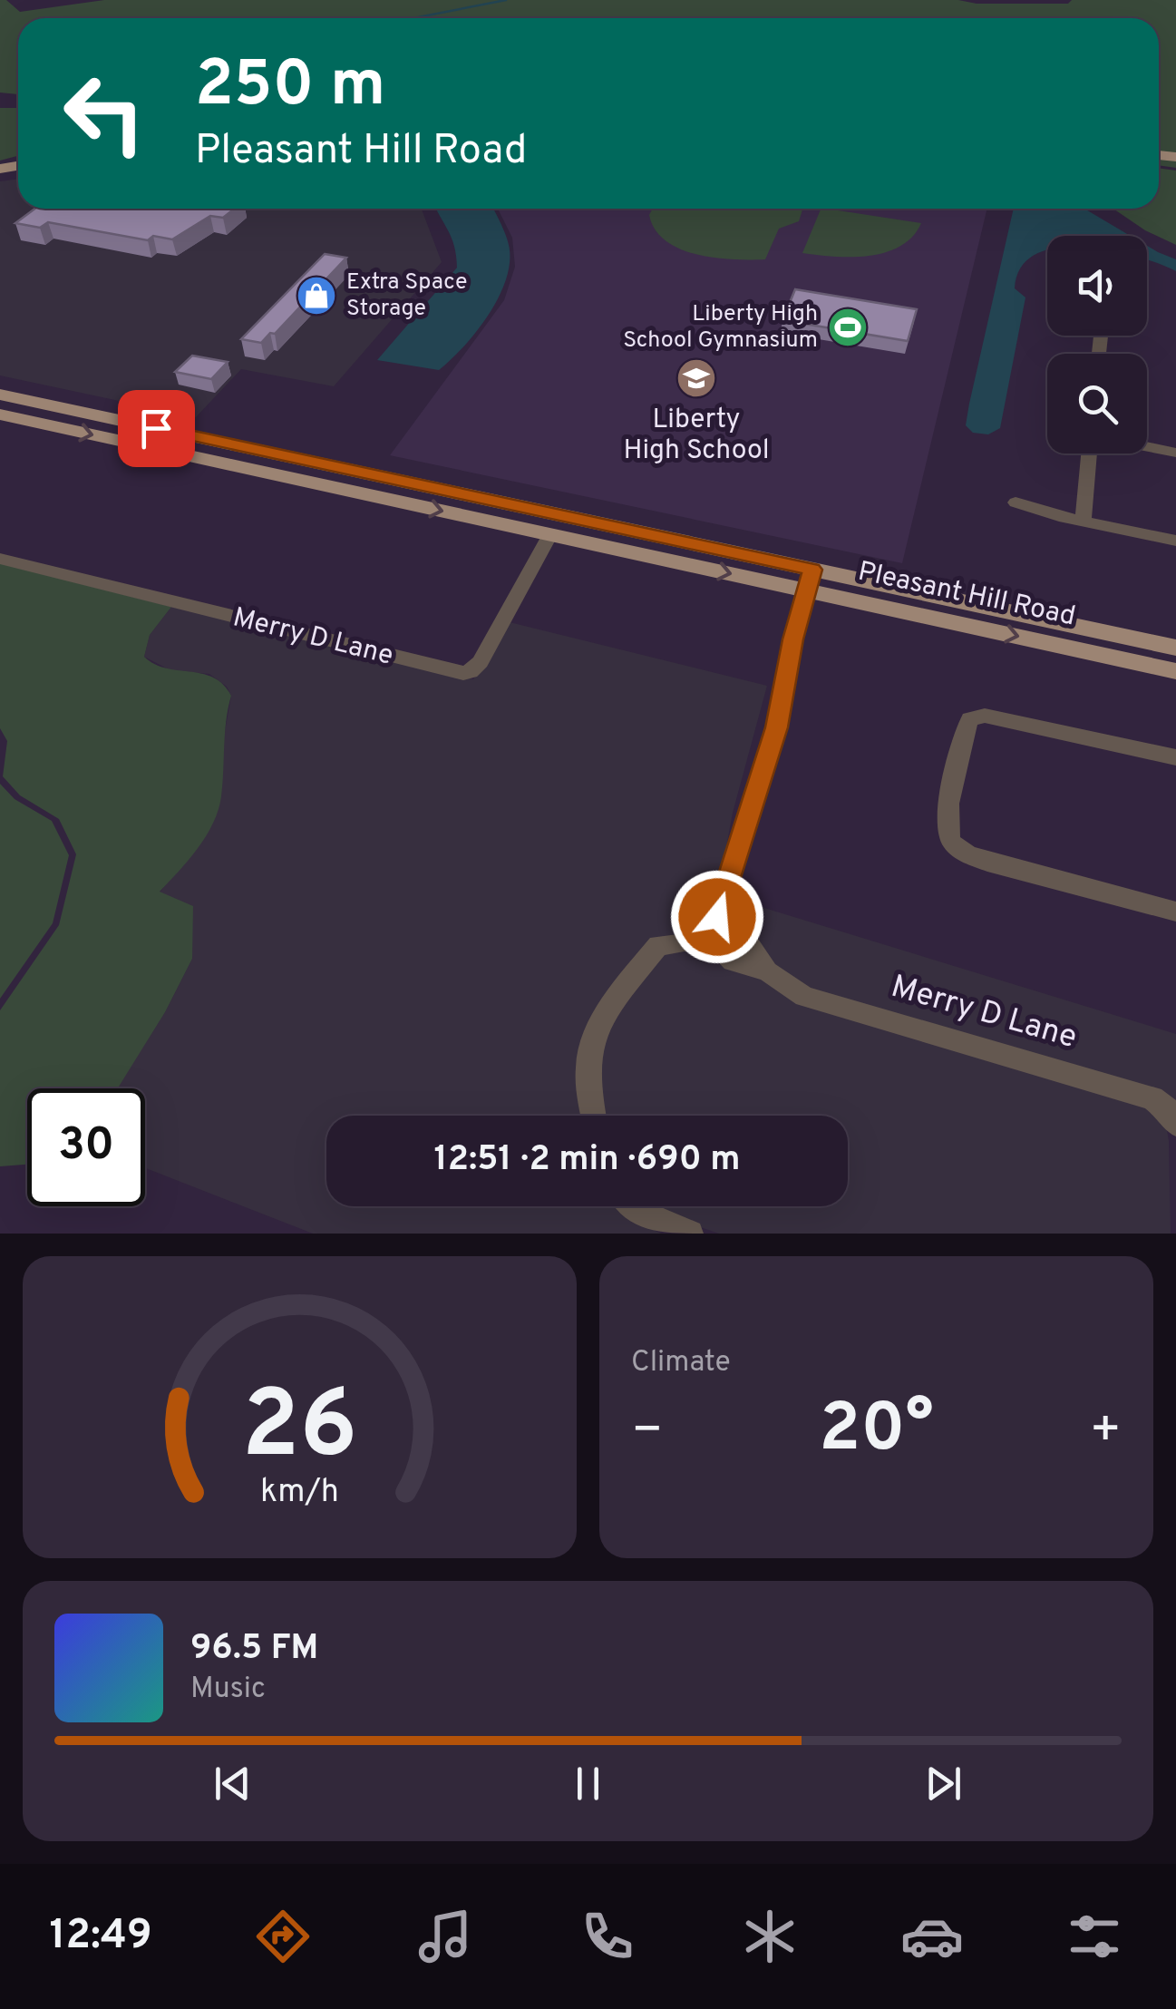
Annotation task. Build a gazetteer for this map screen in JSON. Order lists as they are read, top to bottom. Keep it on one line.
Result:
{"streets":{"main road":["Pleasant Hill Road"],"street":["Merry D Lane"]},"crossings":[["Pleasant Hill Road","Merry D Lane"]],"places":{"shop":["Extra Space Storage"],"sports":["Liberty High School Gymnasium"],"school or university":["Liberty High School"]},"page":{"turn":["250 m","Pleasant Hill Road"],"limit":"30","trip":"12:51 · 2 min · 690 m","tile":"Climate","heat":["−","20°","+"],"song":["96.5 FM","Music"],"tabs":"12:49","gauge":["26","km/h"]}}
